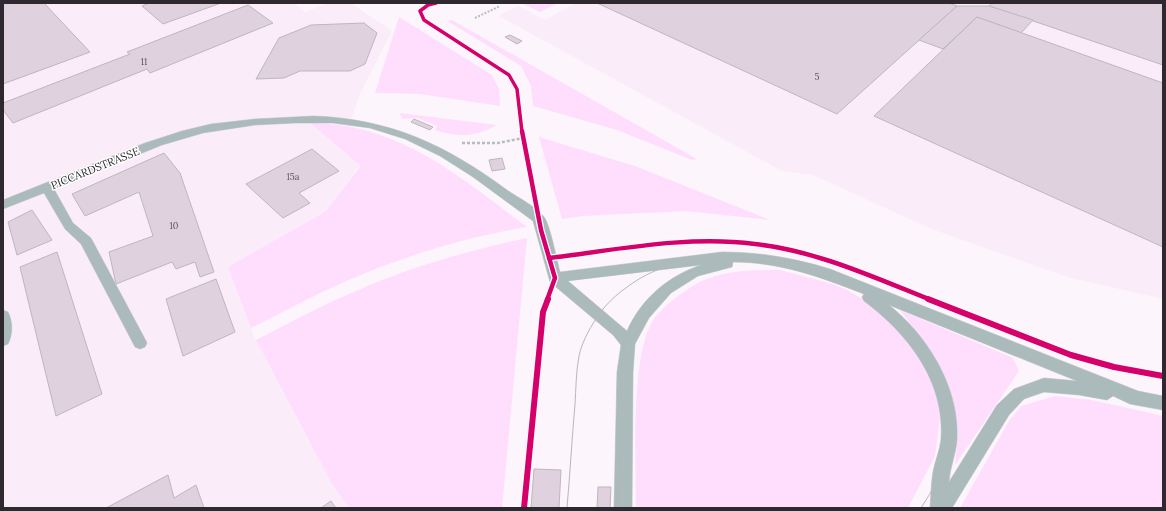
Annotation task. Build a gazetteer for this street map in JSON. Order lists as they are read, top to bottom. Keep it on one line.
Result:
{"streets":{"lane":["PICCARDSTRASSE"]},"house_numbers":["11","5","15a","10"]}
